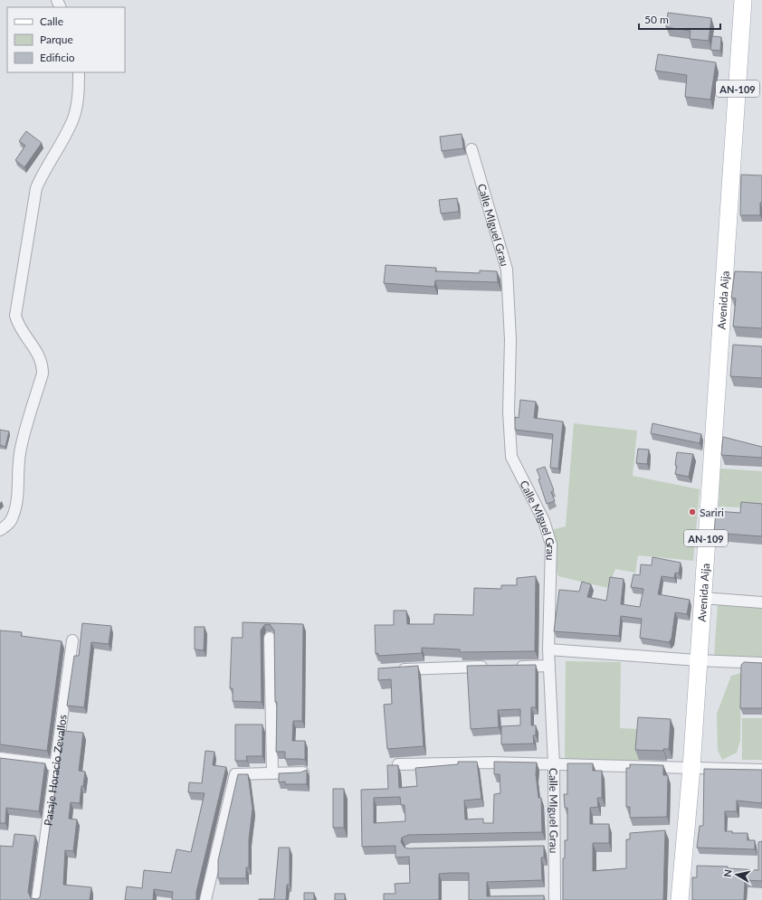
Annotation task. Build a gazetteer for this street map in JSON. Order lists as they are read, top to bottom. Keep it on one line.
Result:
{"streets":{"main road":["AN-109","Avenida Aija"],"street":["Calle MIguel Grau","Pasaje Horacio Zevallos"]},"places":["Sariri"],"legend":["Calle","Parque","Edificio"],"scale_bar":"50 m","north":"left"}
